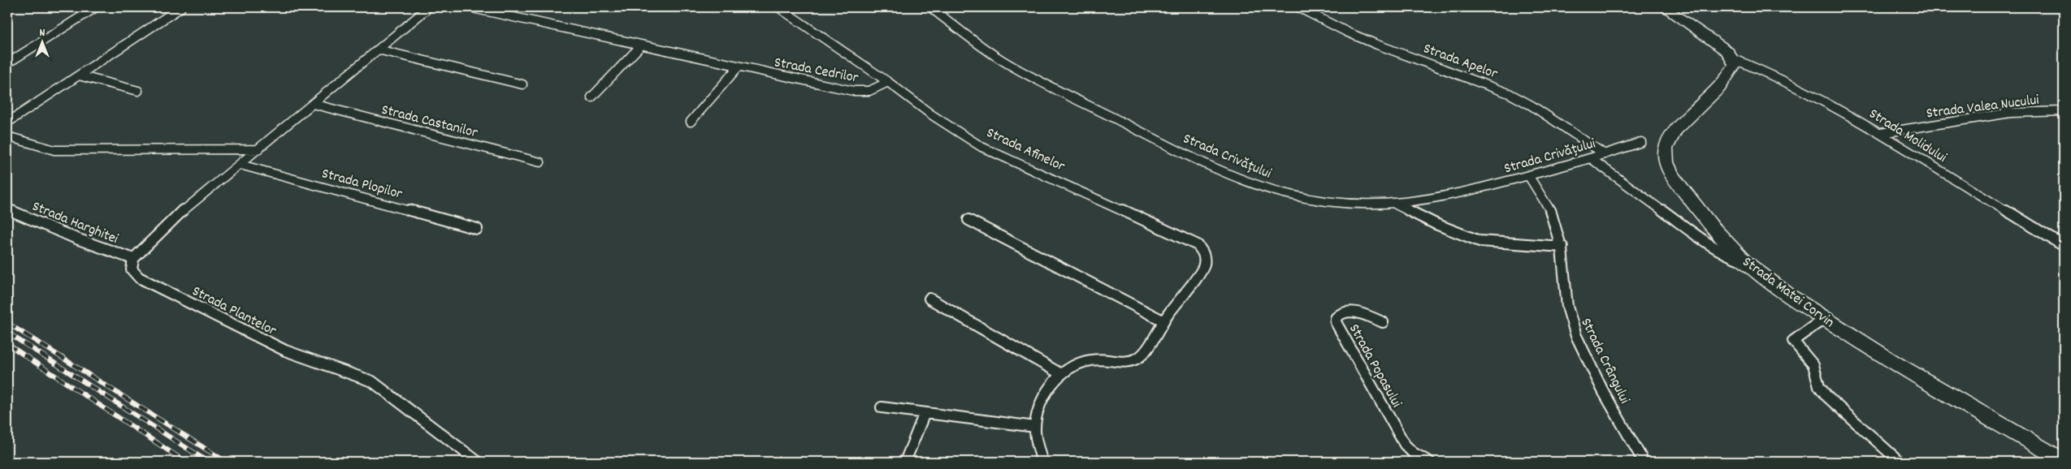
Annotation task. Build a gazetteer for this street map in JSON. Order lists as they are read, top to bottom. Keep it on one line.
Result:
{"streets":{"main road":["Strada Matei Corvin"],"street":["Strada Apelor","Strada Cedrilor","Strada Valea Nucului","Strada Castanilor","Strada Molidului","Strada Afinelor","Strada Crivățului","Strada Plopilor","Strada Harghitei","Strada Plantelor","Strada Crângului","Strada Popasului"]},"crossings":[["Strada Apelor","Strada Crivățului"],["Strada Cedrilor","Strada Afinelor"],["Strada Valea Nucului","Strada Molidului"],["Strada Molidului","Strada Matei Corvin"],["Strada Crivățului","Strada Crângului"],["Strada Harghitei","Strada Plantelor"]],"north":"top"}
